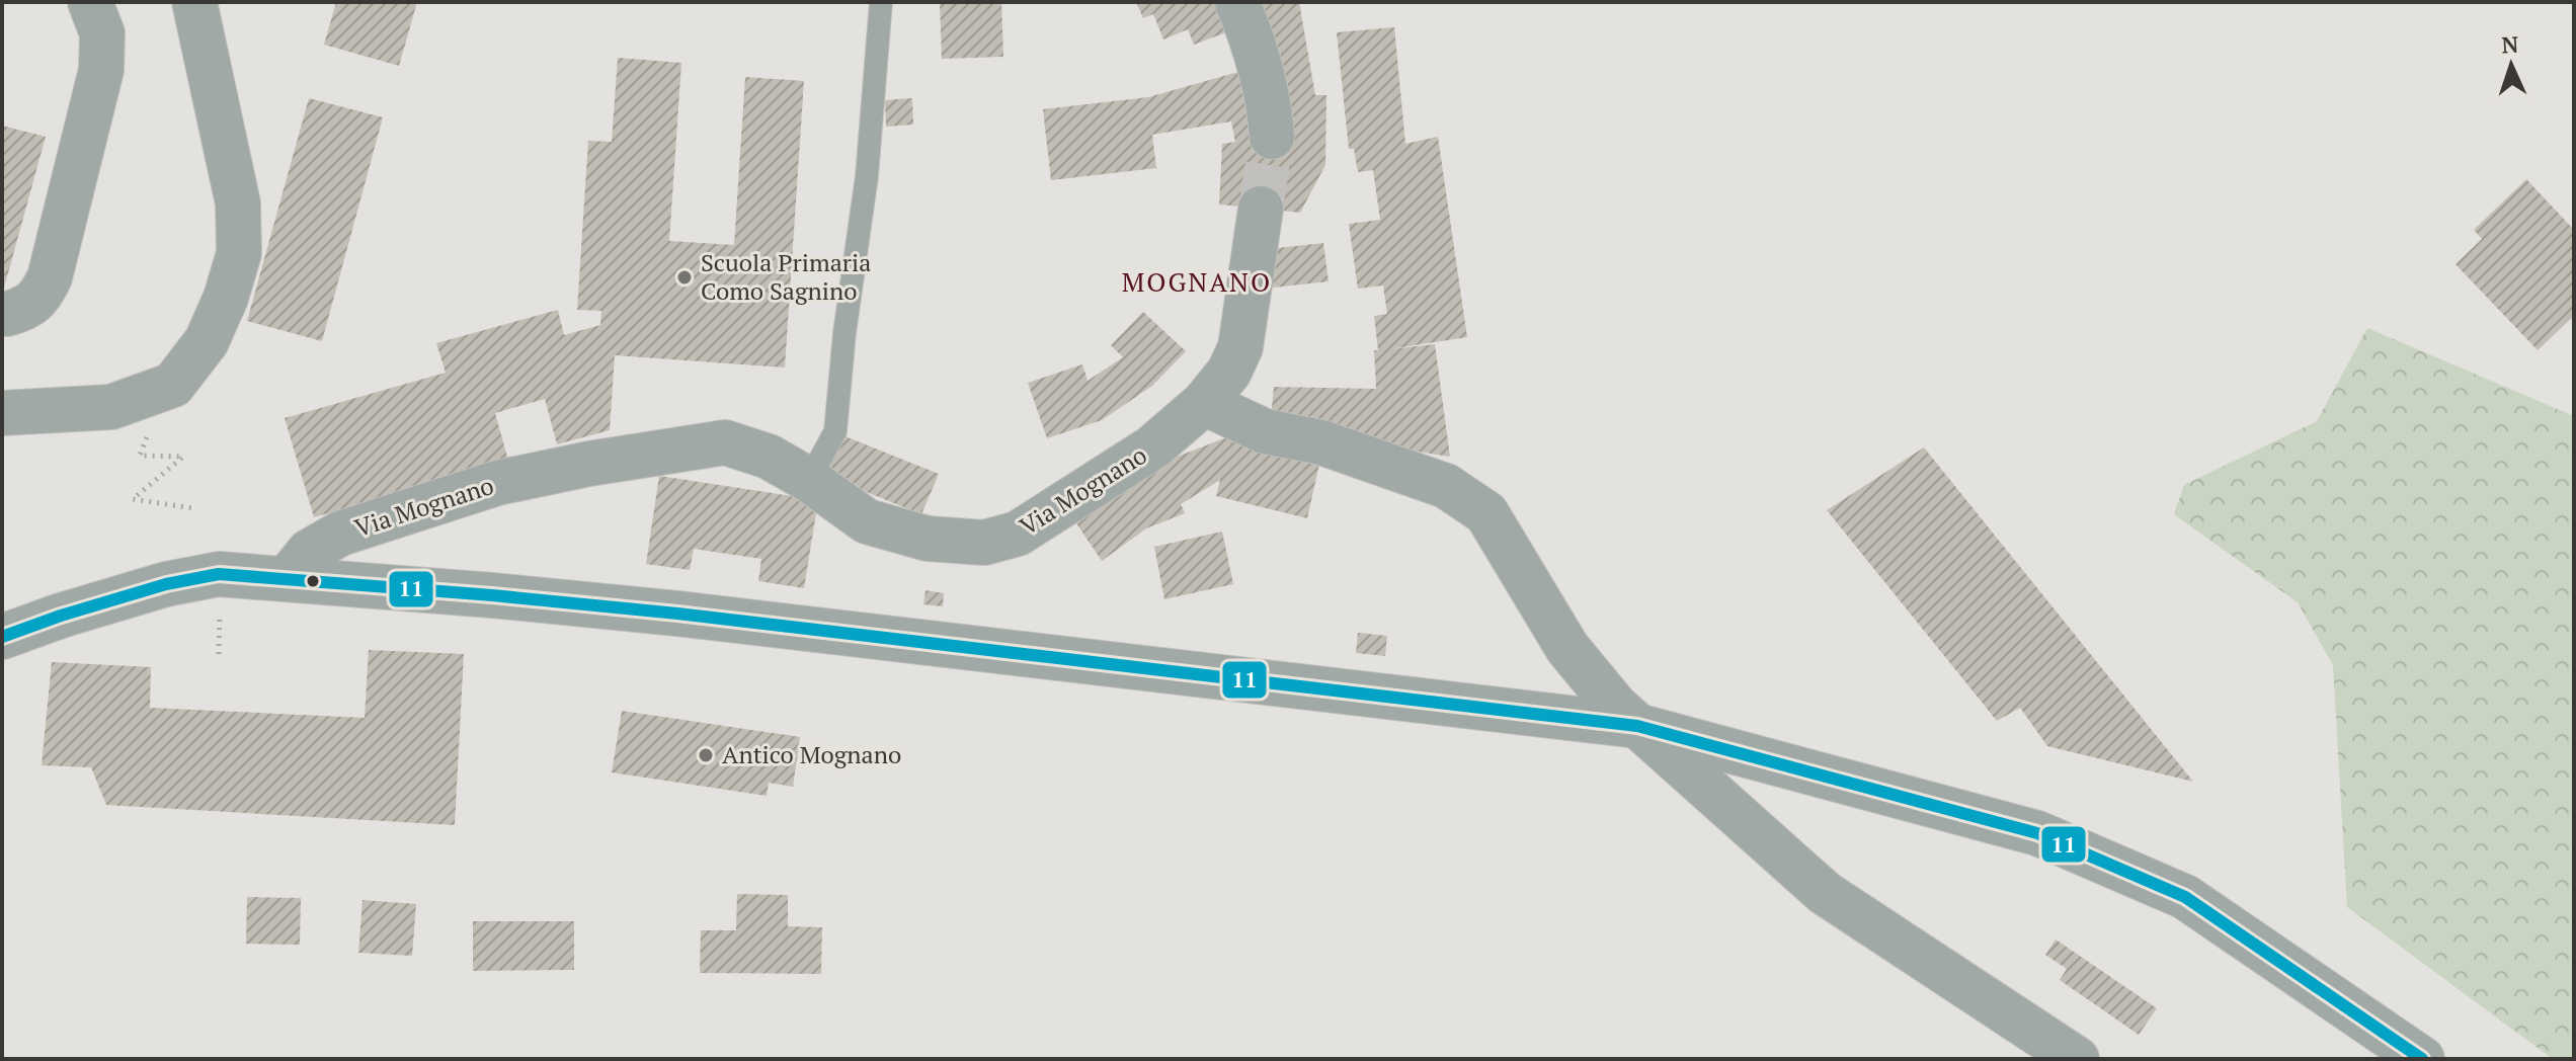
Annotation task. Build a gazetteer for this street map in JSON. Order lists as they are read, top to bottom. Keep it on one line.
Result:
{"streets":{"street":["Via Mognano"]},"districts":["MOGNANO"],"places":["Scuola Primaria Como Sagnino","Antico Mognano"],"lines":["transit line 11"],"north":"top"}
